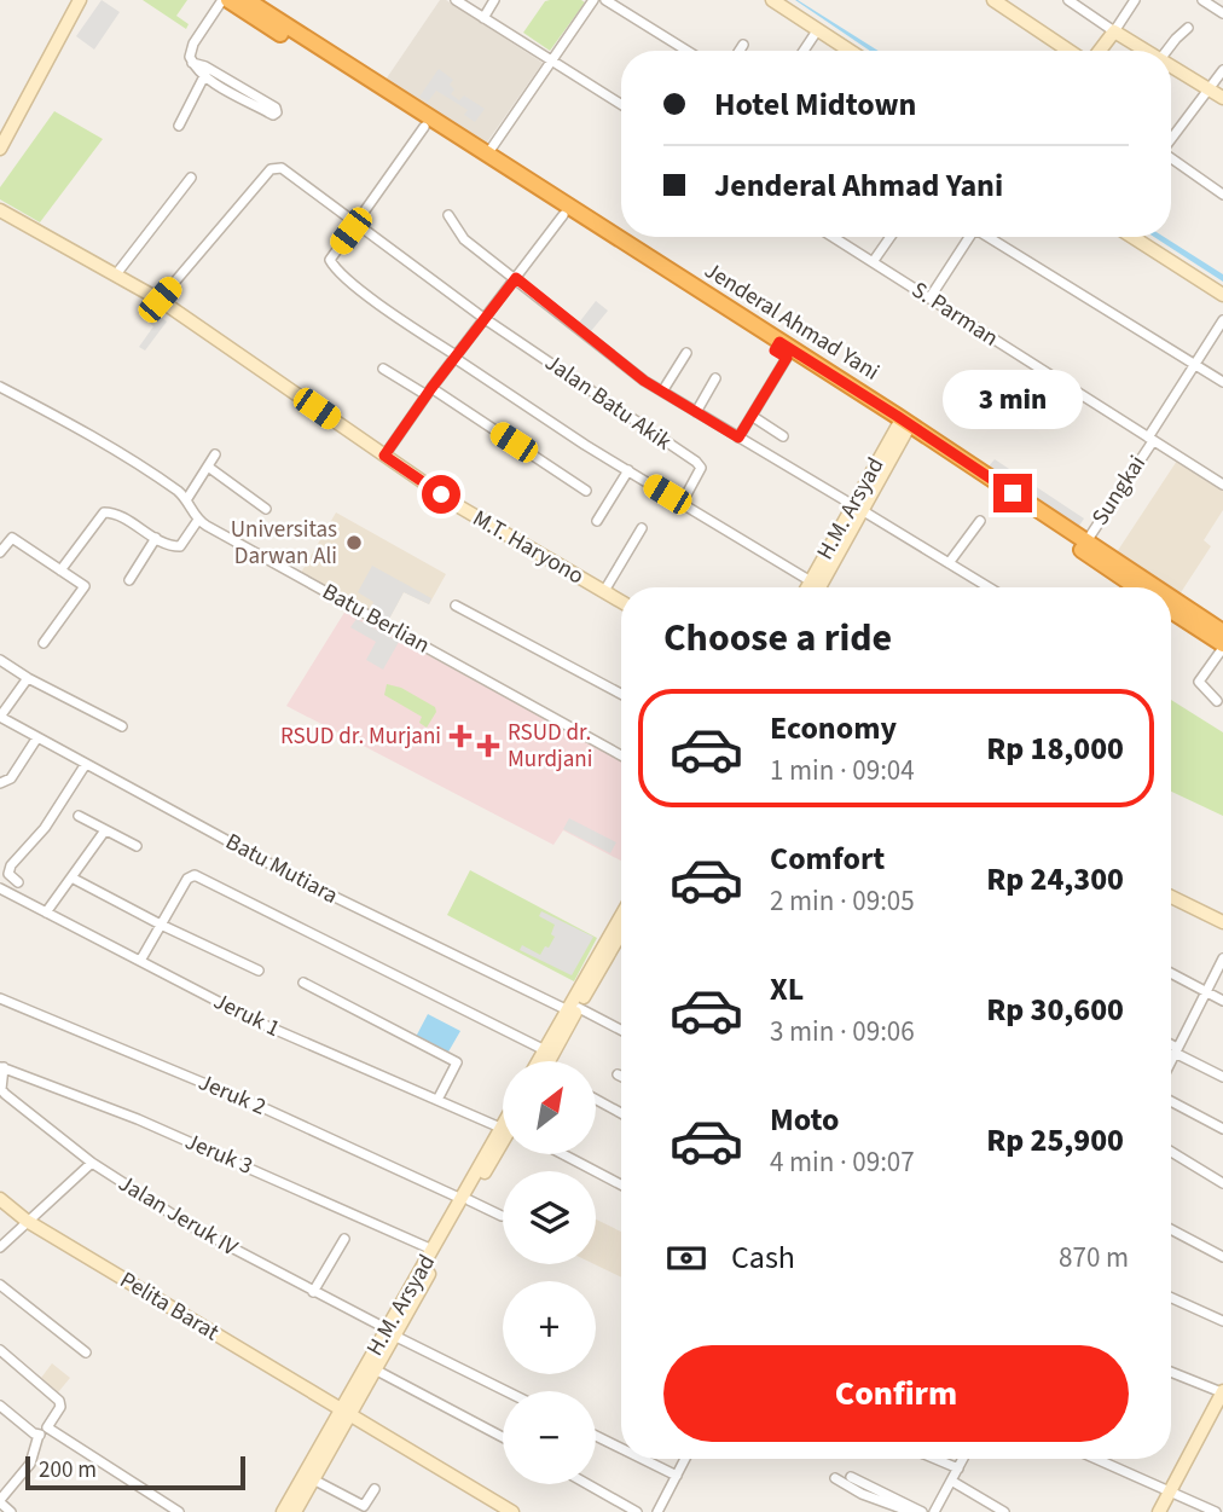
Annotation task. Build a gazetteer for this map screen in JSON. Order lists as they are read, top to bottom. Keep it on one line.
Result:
{"streets":{"highway":["Jenderal Ahmad Yani"],"street":["S. Parman","Jalan Batu Akik","Sungkai","H.M. Arsyad","M.T. Haryono","Batu Berlian","Batu Mutiara","Jeruk 1","Jeruk 2","Jeruk 3","Jalan Jeruk IV","Pelita Barat"]},"crossings":[["S. Parman","Sungkai"],["Jenderal Ahmad Yani","Sungkai"],["Jenderal Ahmad Yani","H.M. Arsyad"],["H.M. Arsyad","Jeruk 2"],["H.M. Arsyad","Jeruk 3"],["H.M. Arsyad","Jalan Jeruk IV"],["H.M. Arsyad","Pelita Barat"],["Jeruk 3","Jalan Jeruk IV"]],"places":{"other":["Universitas Darwan Ali"],"health":["RSUD dr. Murjani","RSUD dr. Murdjani"]},"scale_bar":"200 m","north":"top right","page":{"banner":["Hotel Midtown","Jenderal Ahmad Yani"],"bubble":"3 min","heading":"Choose a ride","list":[{"name":"Economy","note":"1 min · 09:04","value":"Rp 18,000"},{"name":"Comfort","note":"2 min · 09:05","value":"Rp 24,300"},{"name":"XL","note":"3 min · 09:06","value":"Rp 30,600"},{"name":"Moto","note":"4 min · 09:07","value":"Rp 25,900"}],"map_buttons":["+","−"],"pay":["Cash","870 m"],"buttons":"Confirm","scale":"200 m"}}
